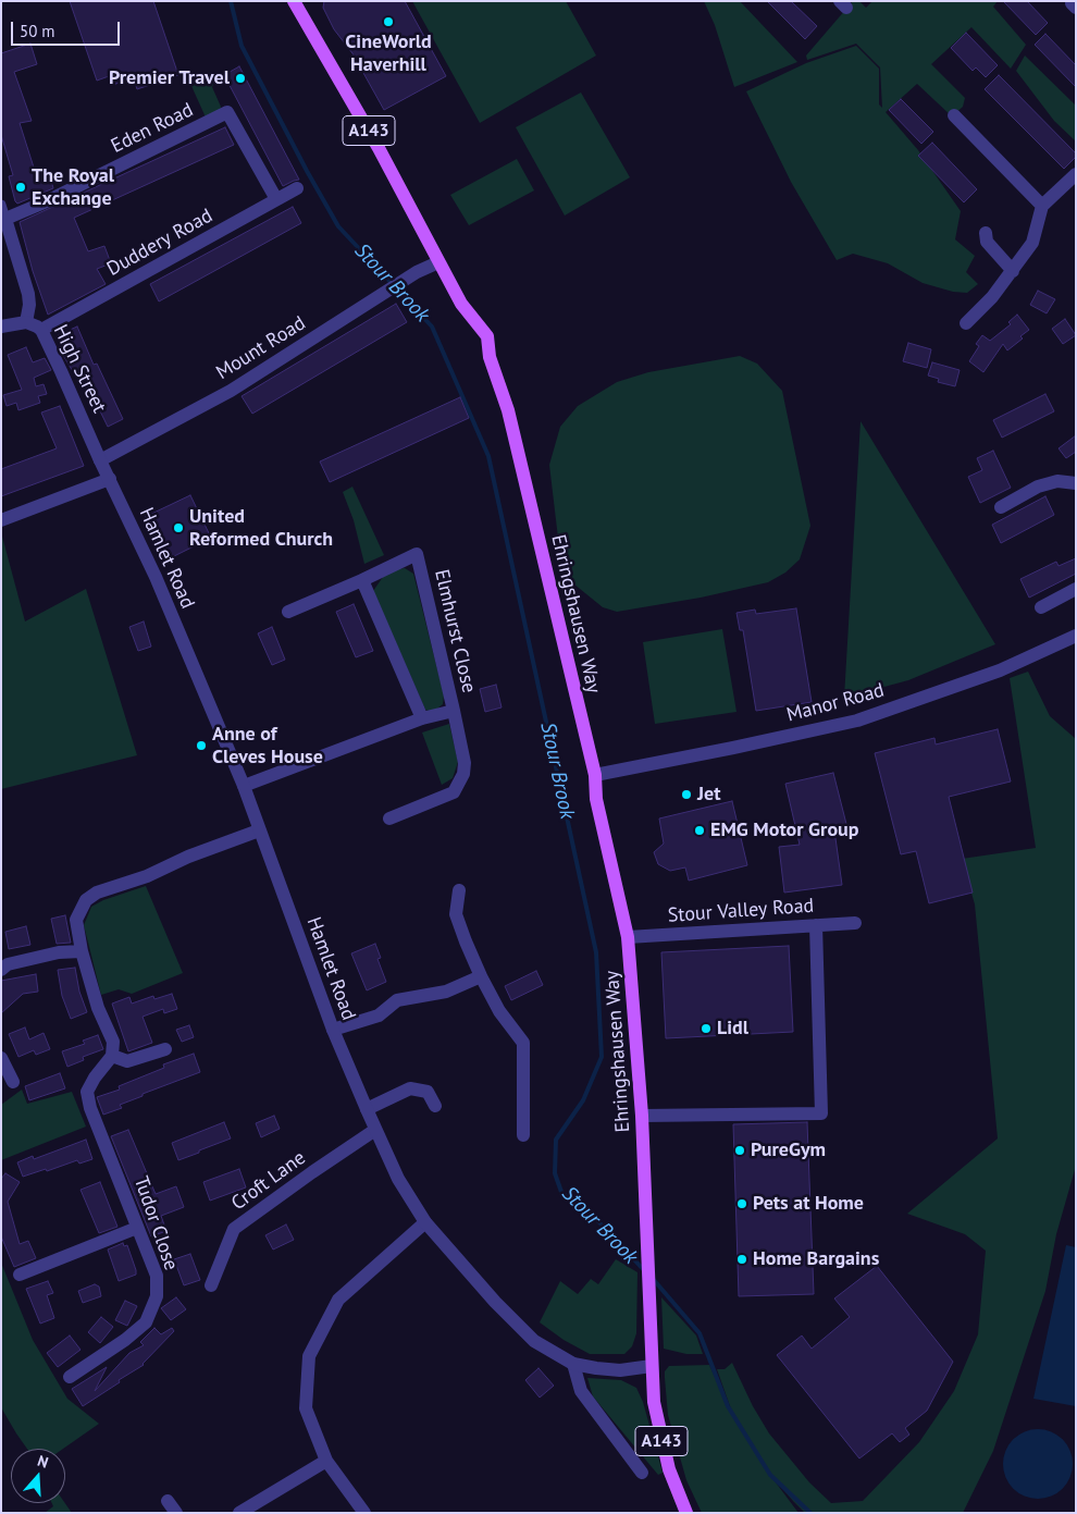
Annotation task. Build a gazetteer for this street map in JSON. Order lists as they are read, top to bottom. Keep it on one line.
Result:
{"streets":{"main road":["A143","Ehringshausen Way"],"street":["Eden Road","Duddery Road","Mount Road","High Street","Hamlet Road","Elmhurst Close","Manor Road","Stour Valley Road","Croft Lane","Tudor Close"]},"crossings":[["Eden Road","Duddery Road"],["Eden Road","High Street"],["A143","Hamlet Road"],["A143","Ehringshausen Way"],["Duddery Road","High Street"],["Mount Road","High Street"],["Mount Road","Hamlet Road"],["Mount Road","Ehringshausen Way"],["High Street","Hamlet Road"],["Hamlet Road","Ehringshausen Way"],["Hamlet Road","Elmhurst Close"],["Hamlet Road","Croft Lane"],["Ehringshausen Way","Manor Road"],["Ehringshausen Way","Stour Valley Road"]],"water":["Stour Brook"],"places":["CineWorld Haverhill","Premier Travel","The Royal Exchange","United Reformed Church","Anne of Cleves House","Jet","EMG Motor Group","Lidl","PureGym","Pets at Home","Home Bargains"],"scale_bar":"50 m","north":"top"}
